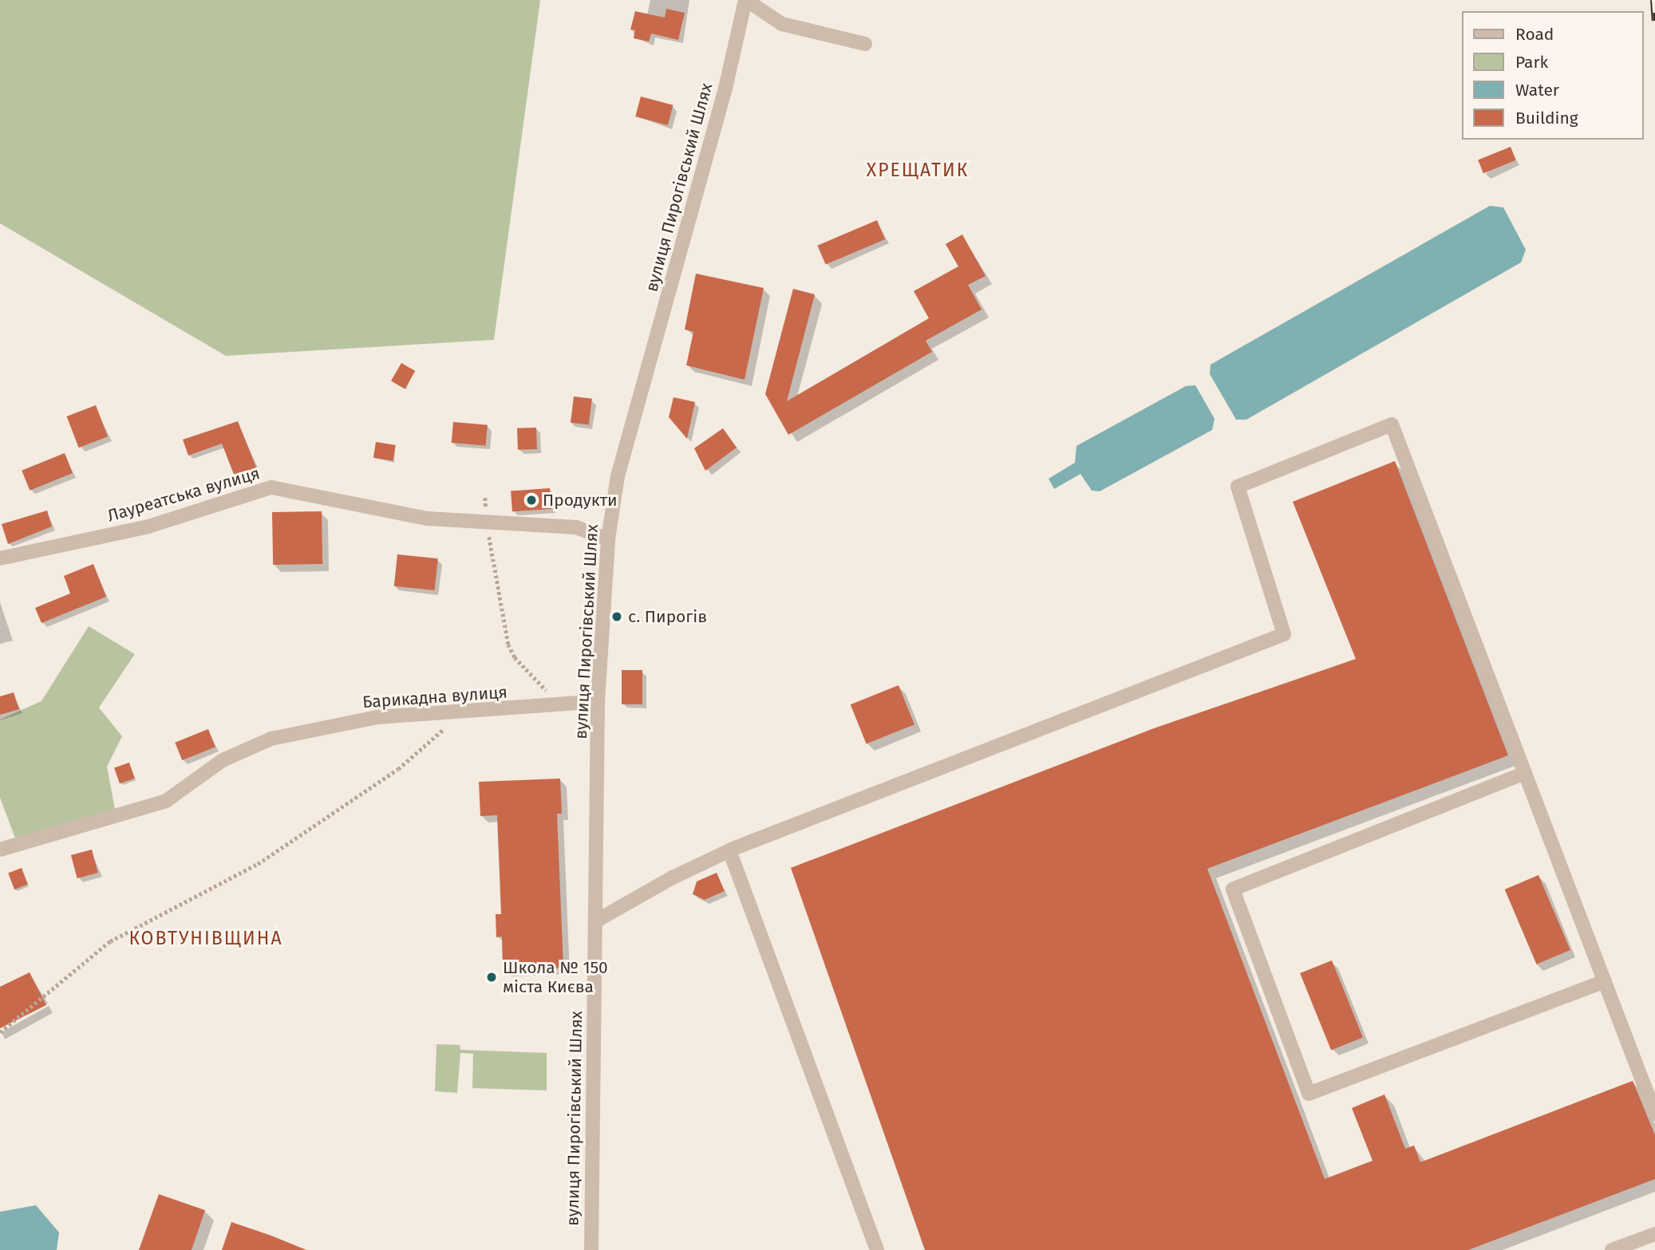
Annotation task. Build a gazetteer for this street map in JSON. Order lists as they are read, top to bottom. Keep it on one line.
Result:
{"streets":{"street":["вулиця Пирогівський Шлях","Лауреатська вулиця","Барикадна вулиця"]},"crossings":[["вулиця Пирогівський Шлях","Лауреатська вулиця"],["вулиця Пирогівський Шлях","Барикадна вулиця"]],"districts":["ХРЕЩАТИК","КОВТУНІВЩИНА"],"places":["Продукти","с. Пирогів","Школа № 150 міста Києва"],"legend":["Road","Park","Water","Building"]}
